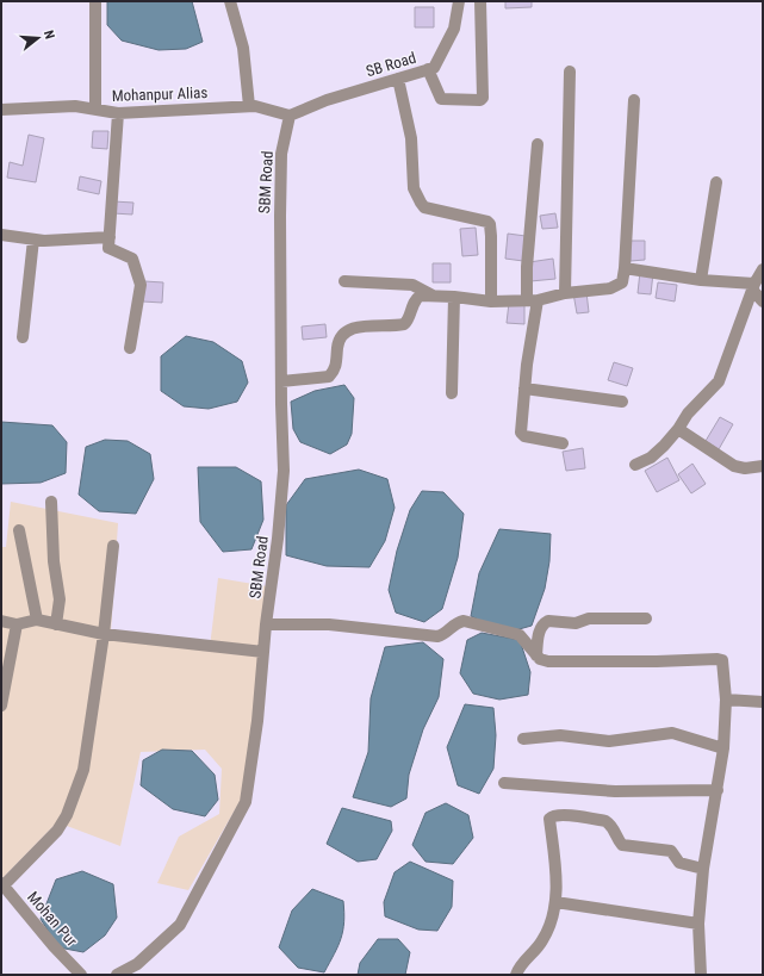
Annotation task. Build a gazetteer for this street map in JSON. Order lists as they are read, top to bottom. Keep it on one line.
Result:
{"streets":{"street":["SB Road","Mohanpur Alias","SBM Road","Mohan Pur"]},"crossings":[["SB Road","Mohanpur Alias"],["SB Road","SBM Road"],["Mohanpur Alias","SBM Road"]],"north":"right"}
